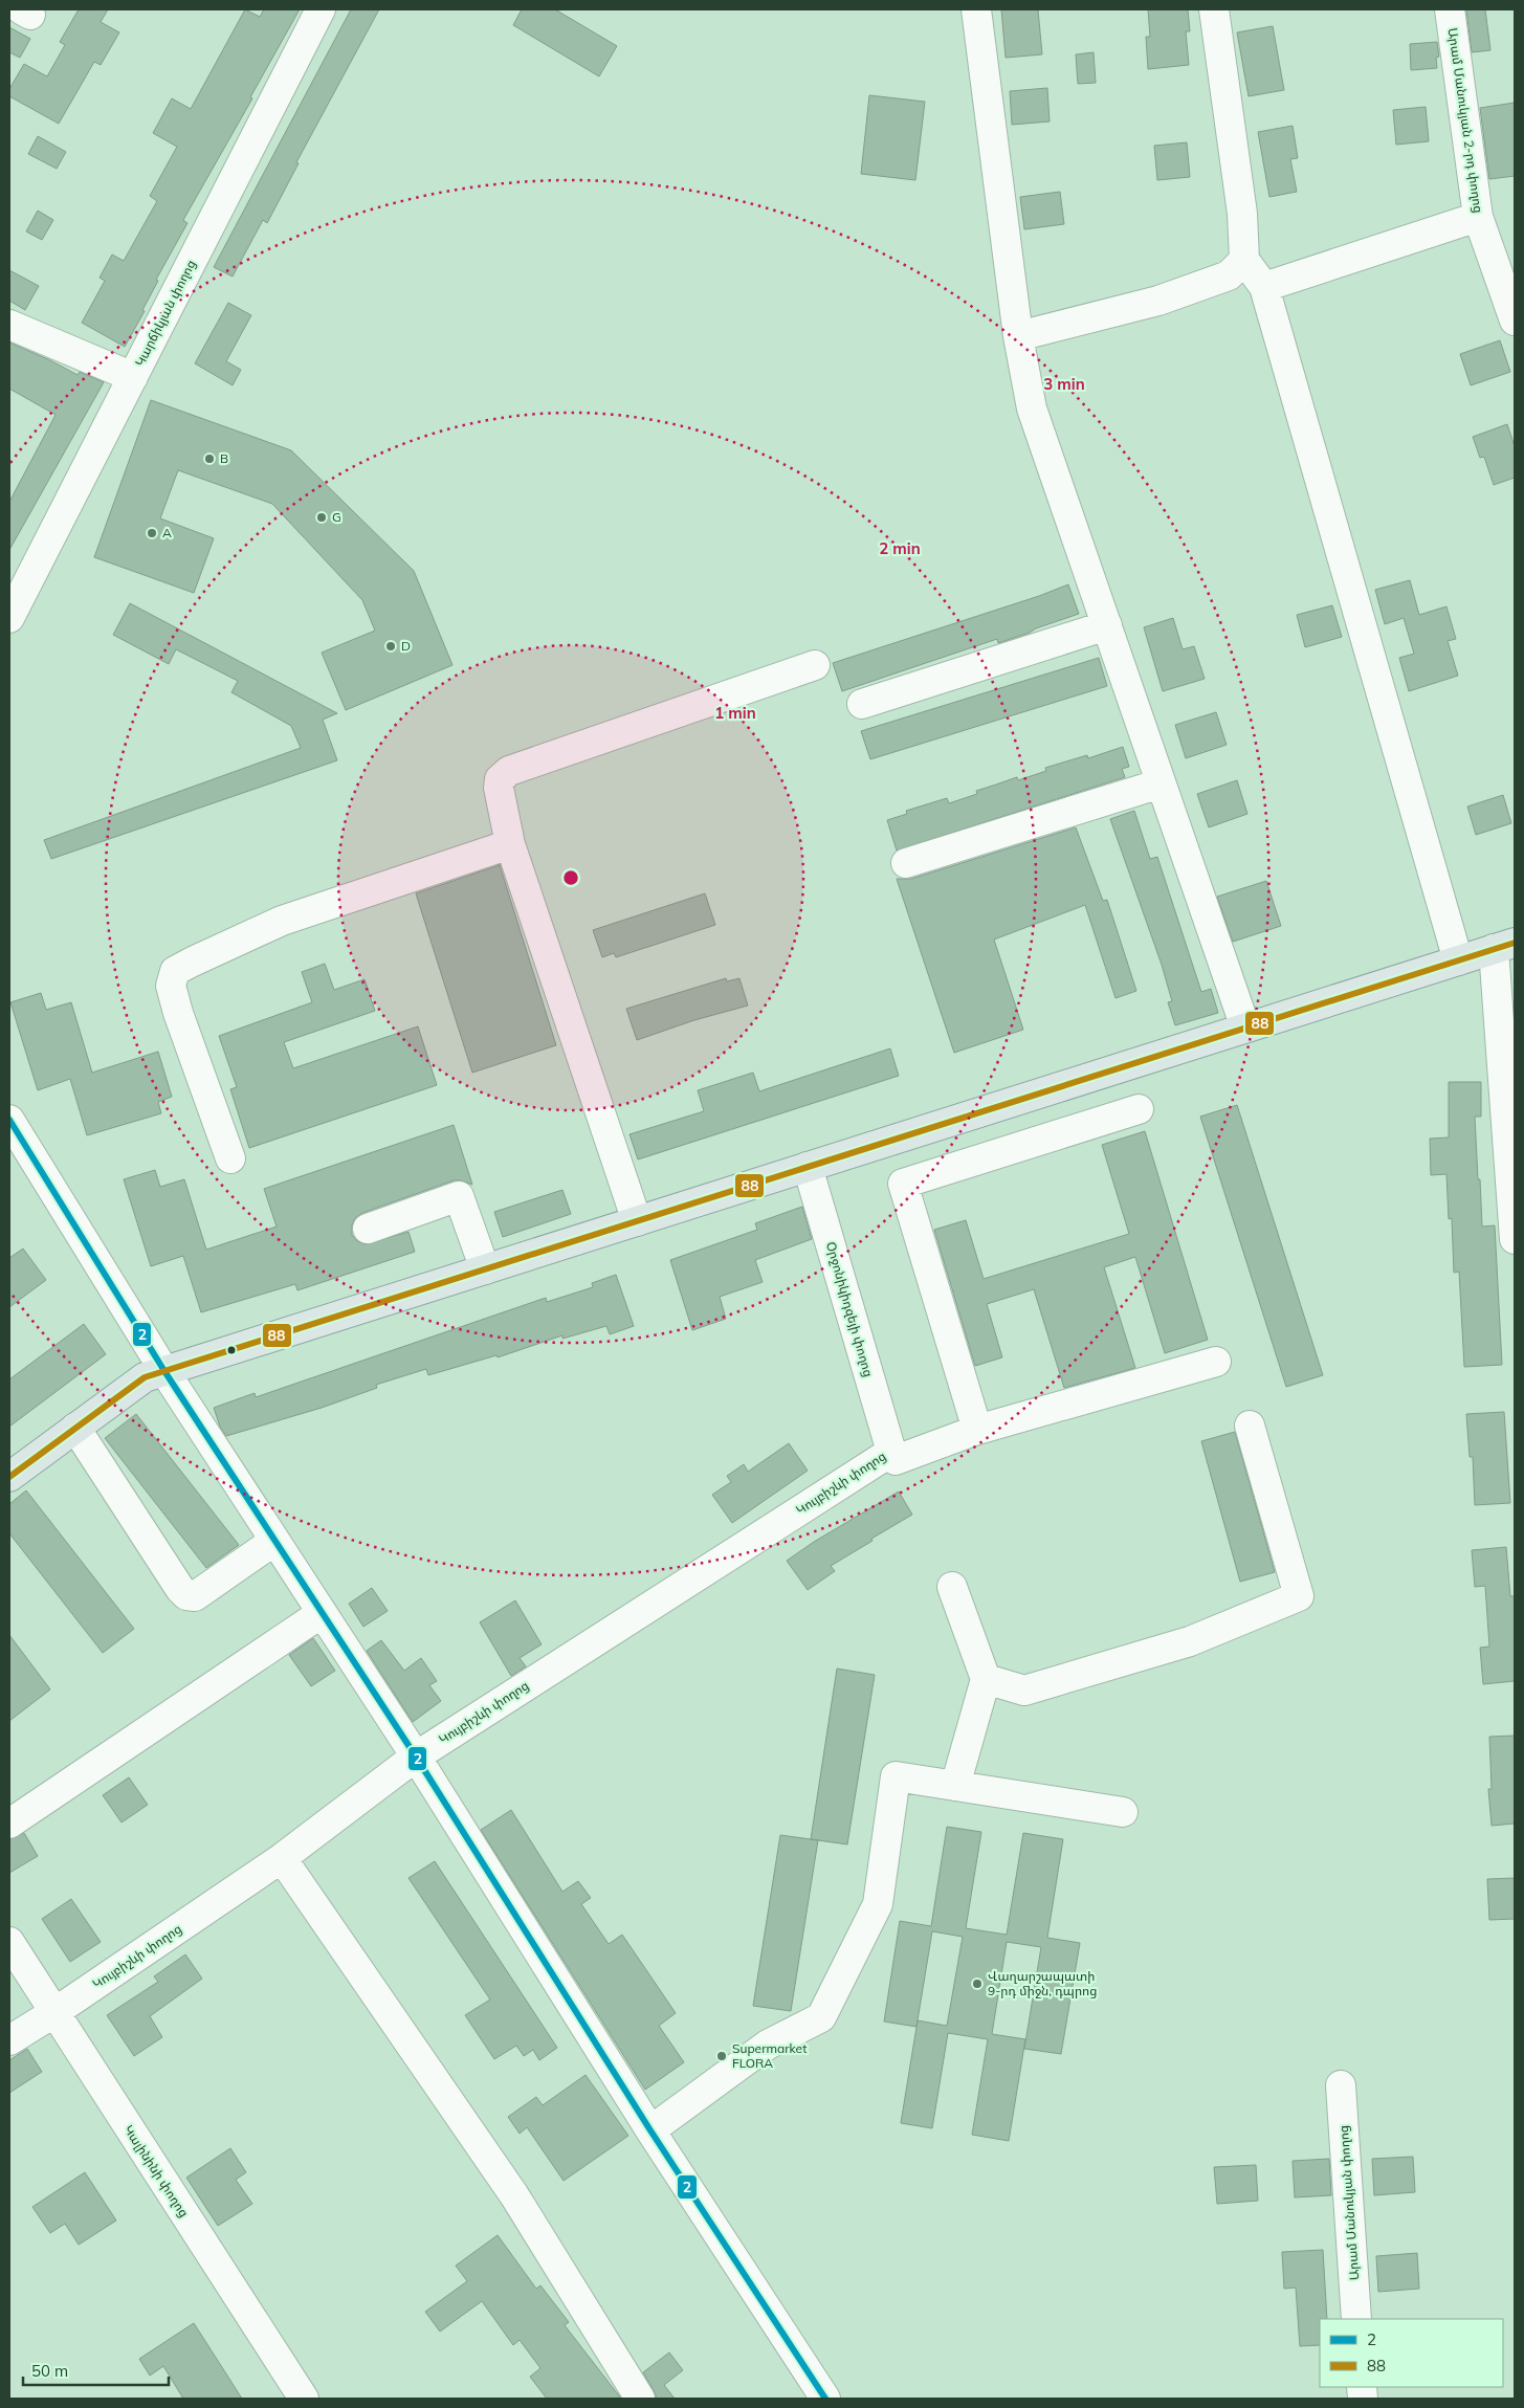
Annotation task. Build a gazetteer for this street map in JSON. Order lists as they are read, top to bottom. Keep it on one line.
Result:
{"streets":{"street":["Արամ Մանուկյան 2-րդ փողոց","Կարճիկյան փողոց","Օրջոնիկիդզեյի փողոց","Կույբիշևի փողոց","Կալինինի փողոց","Արամ Մանուկյան փողոց"]},"crossings":[["Օրջոնիկիդզեյի փողոց","Կույբիշևի փողոց"],["Կույբիշևի փողոց","Կալինինի փողոց"]],"places":["B","G","A","D","Վաղարշապատի 9-րդ միջն, դպրոց","Supermarket FLORA"],"lines":["transit line 88","transit line 2"],"legend":["2","88"],"scale_bar":"50 m","rings":["3 min","2 min","1 min"]}
